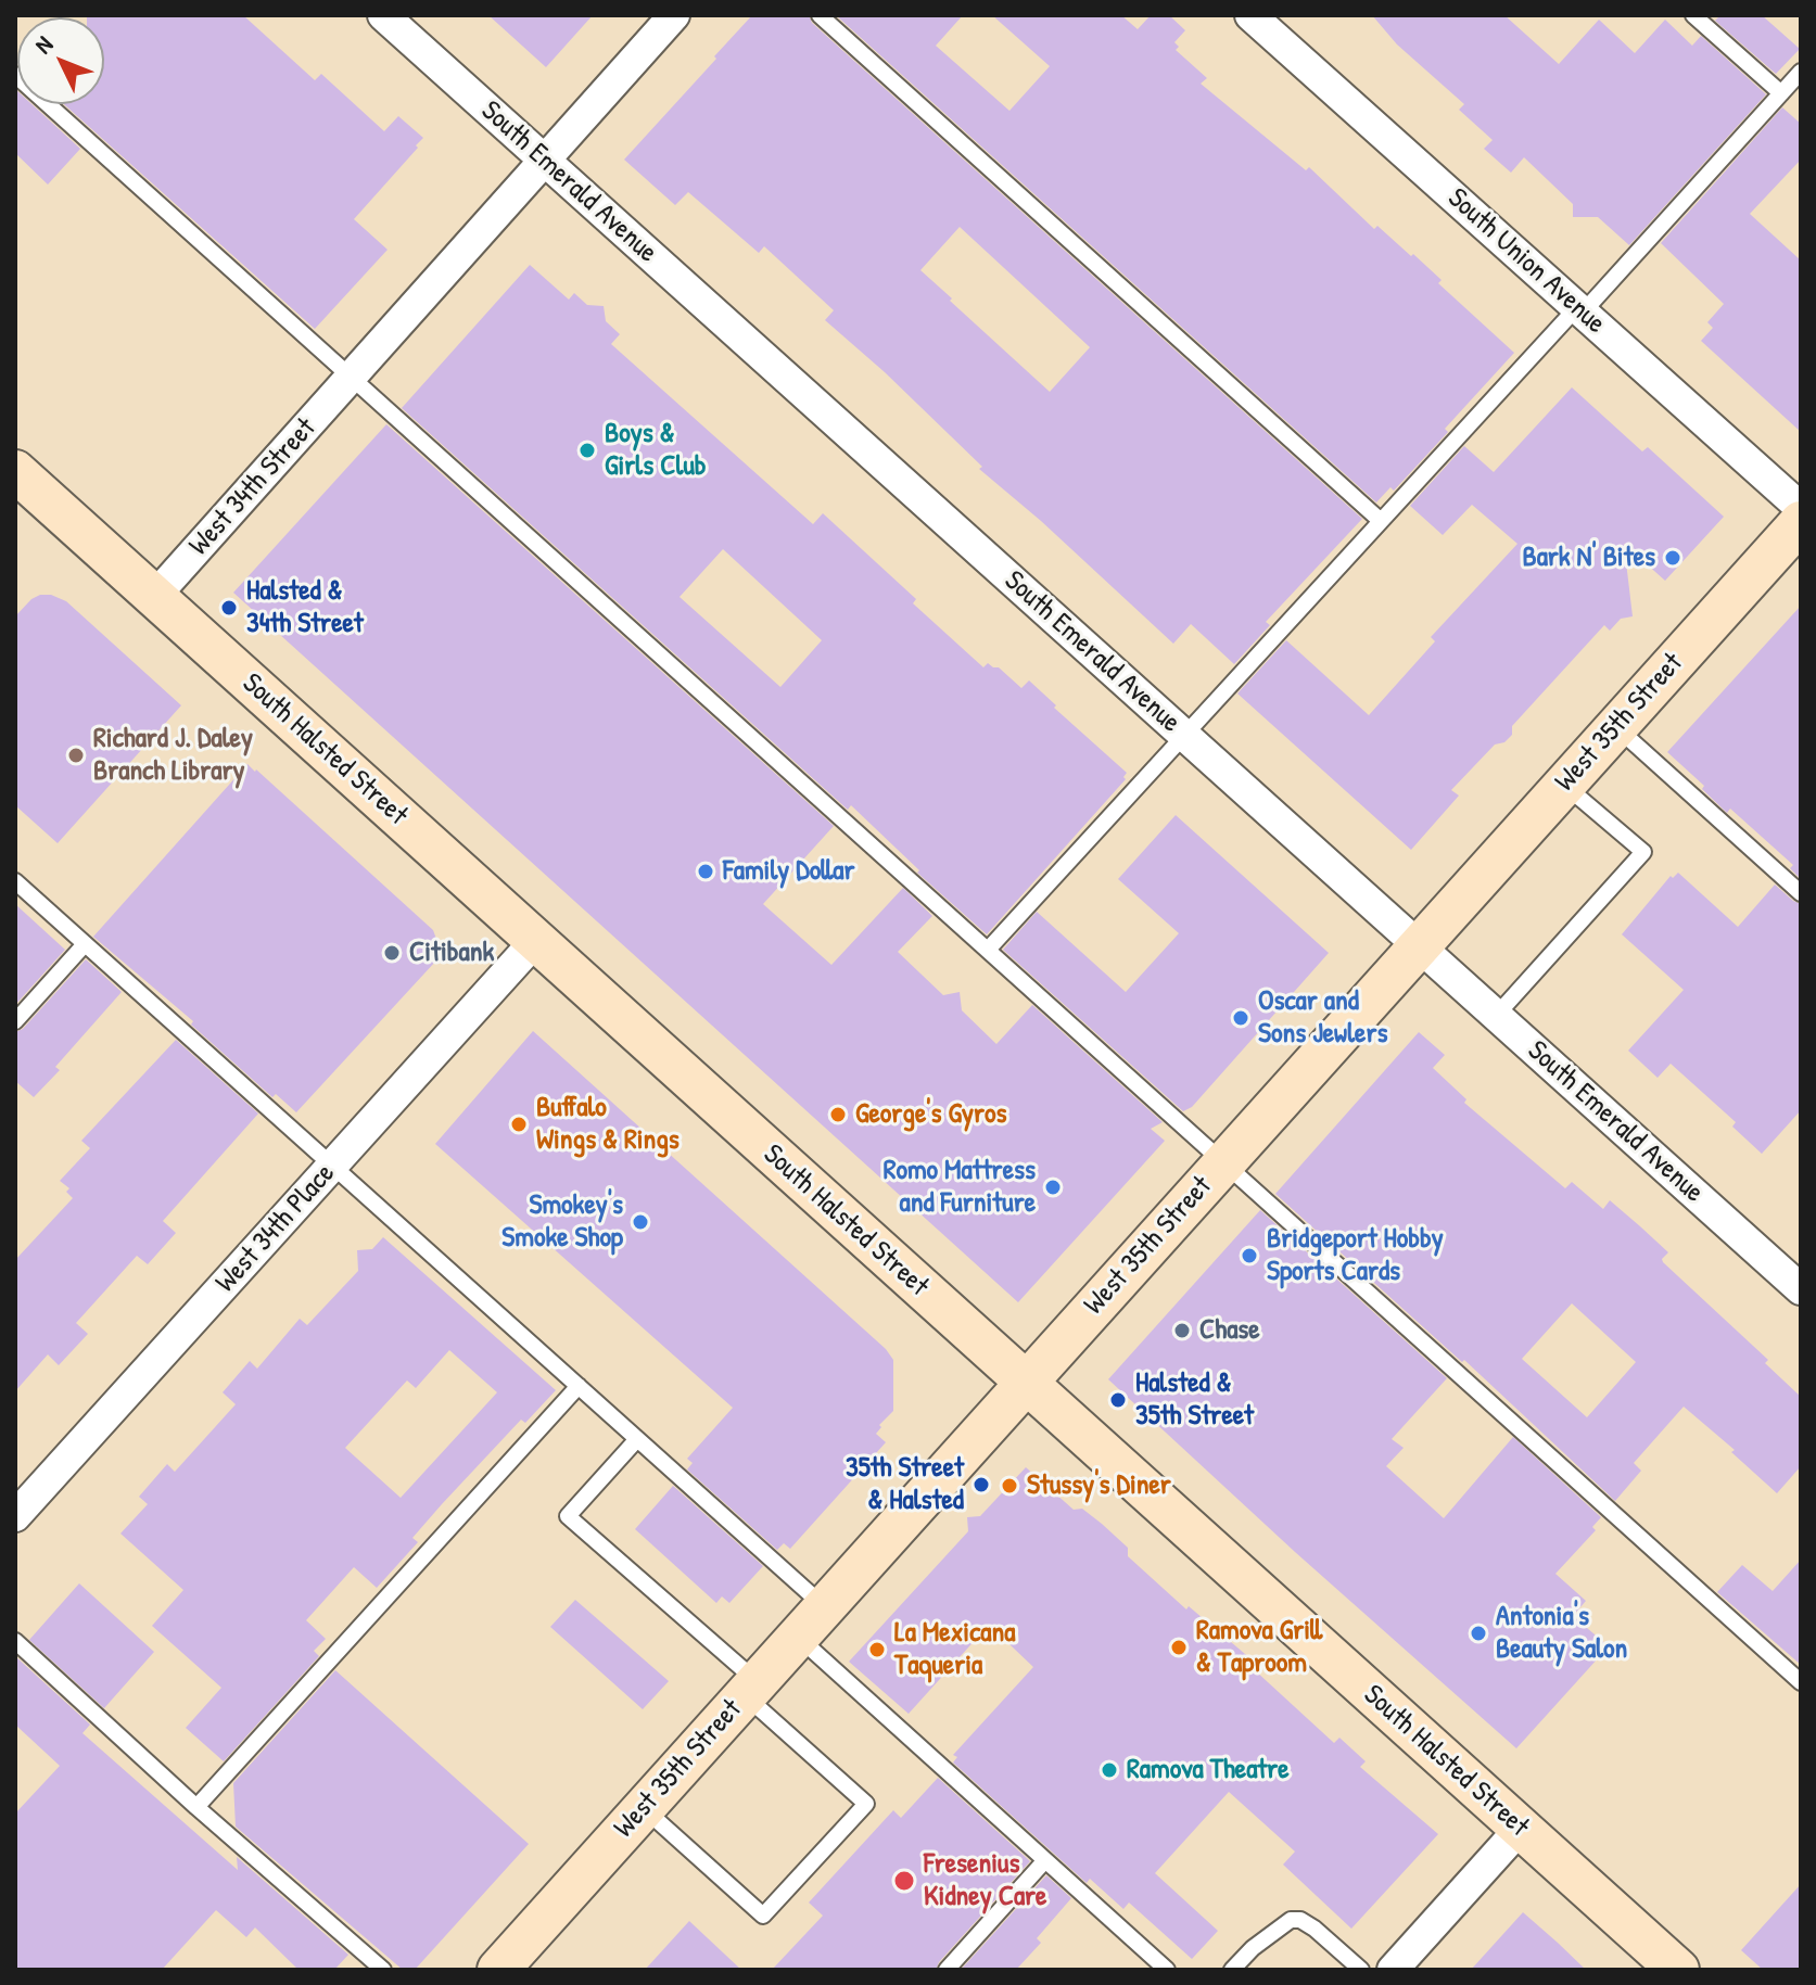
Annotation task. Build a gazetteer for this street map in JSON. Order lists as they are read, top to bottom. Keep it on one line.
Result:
{"streets":{"main road":["West 35th Street","South Halsted Street"],"street":["South Emerald Avenue","South Union Avenue","West 34th Street","West 34th Place"]},"crossings":[["South Emerald Avenue","West 34th Street"],["South Emerald Avenue","West 35th Street"],["West 34th Street","South Halsted Street"],["West 35th Street","South Halsted Street"],["South Halsted Street","West 34th Place"]],"places":["Boys & Girls Club","Bark N' Bites","Halsted & 34th Street","Richard J. Daley Branch Library","Family Dollar","Citibank","Oscar and Sons Jewlers","George's Gyros","Buffalo Wings & Rings","Romo Mattress and Furniture","Smokey's Smoke Shop","Bridgeport Hobby Sports Cards","Chase","Halsted & 35th Street","35th Street & Halsted","Stussy's Diner","Antonia's Beauty Salon","Ramova Grill & Taproom","La Mexicana Taqueria","Ramova Theatre","Fresenius Kidney Care"],"north":"top left"}
